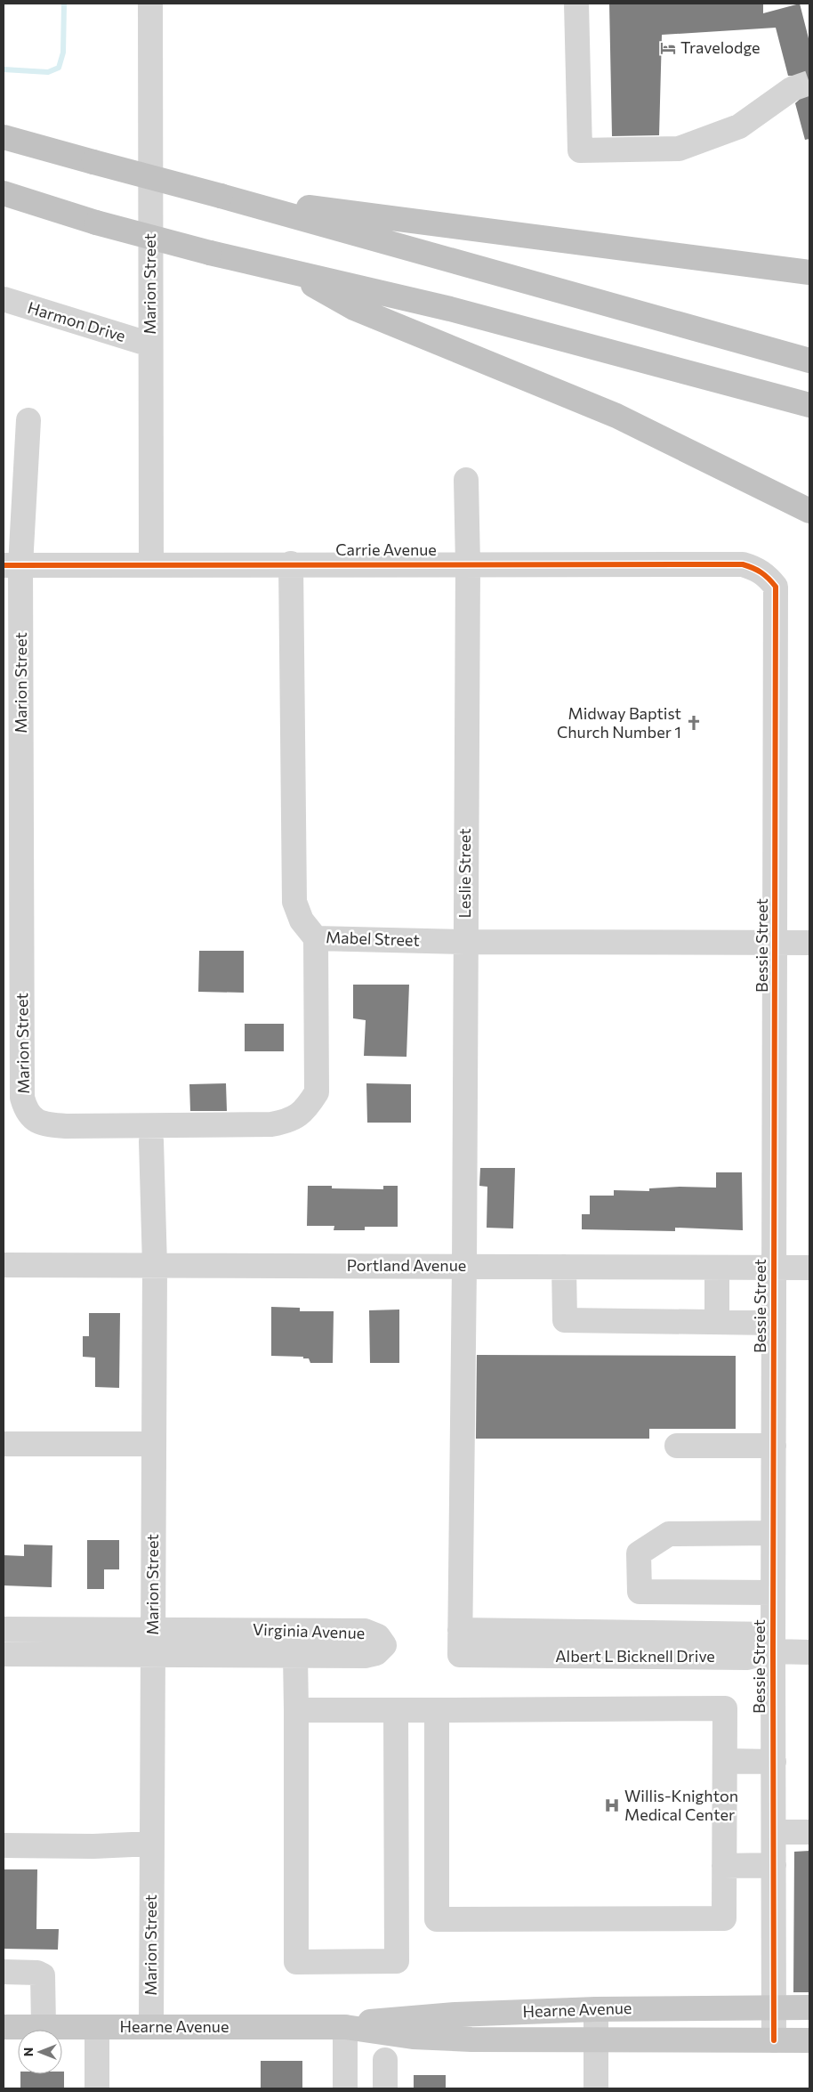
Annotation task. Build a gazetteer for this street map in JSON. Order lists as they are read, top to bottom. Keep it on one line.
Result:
{"streets":{"main road":["Hearne Avenue"],"street":["Marion Street","Harmon Drive","Carrie Avenue","Leslie Street","Mabel Street","Bessie Street","Portland Avenue","Virginia Avenue","Albert L Bicknell Drive"]},"crossings":[["Marion Street","Harmon Drive"],["Marion Street","Carrie Avenue"],["Marion Street","Mabel Street"],["Marion Street","Portland Avenue"],["Marion Street","Virginia Avenue"],["Marion Street","Hearne Avenue"],["Carrie Avenue","Leslie Street"],["Carrie Avenue","Mabel Street"],["Carrie Avenue","Bessie Street"],["Leslie Street","Mabel Street"],["Leslie Street","Portland Avenue"],["Leslie Street","Albert L Bicknell Drive"],["Mabel Street","Bessie Street"],["Bessie Street","Portland Avenue"],["Bessie Street","Albert L Bicknell Drive"],["Bessie Street","Hearne Avenue"]],"places":{"hotel":["Travelodge"],"church":["Midway Baptist Church Number 1"],"hospital":["Willis-Knighton Medical Center"]},"north":"left"}
